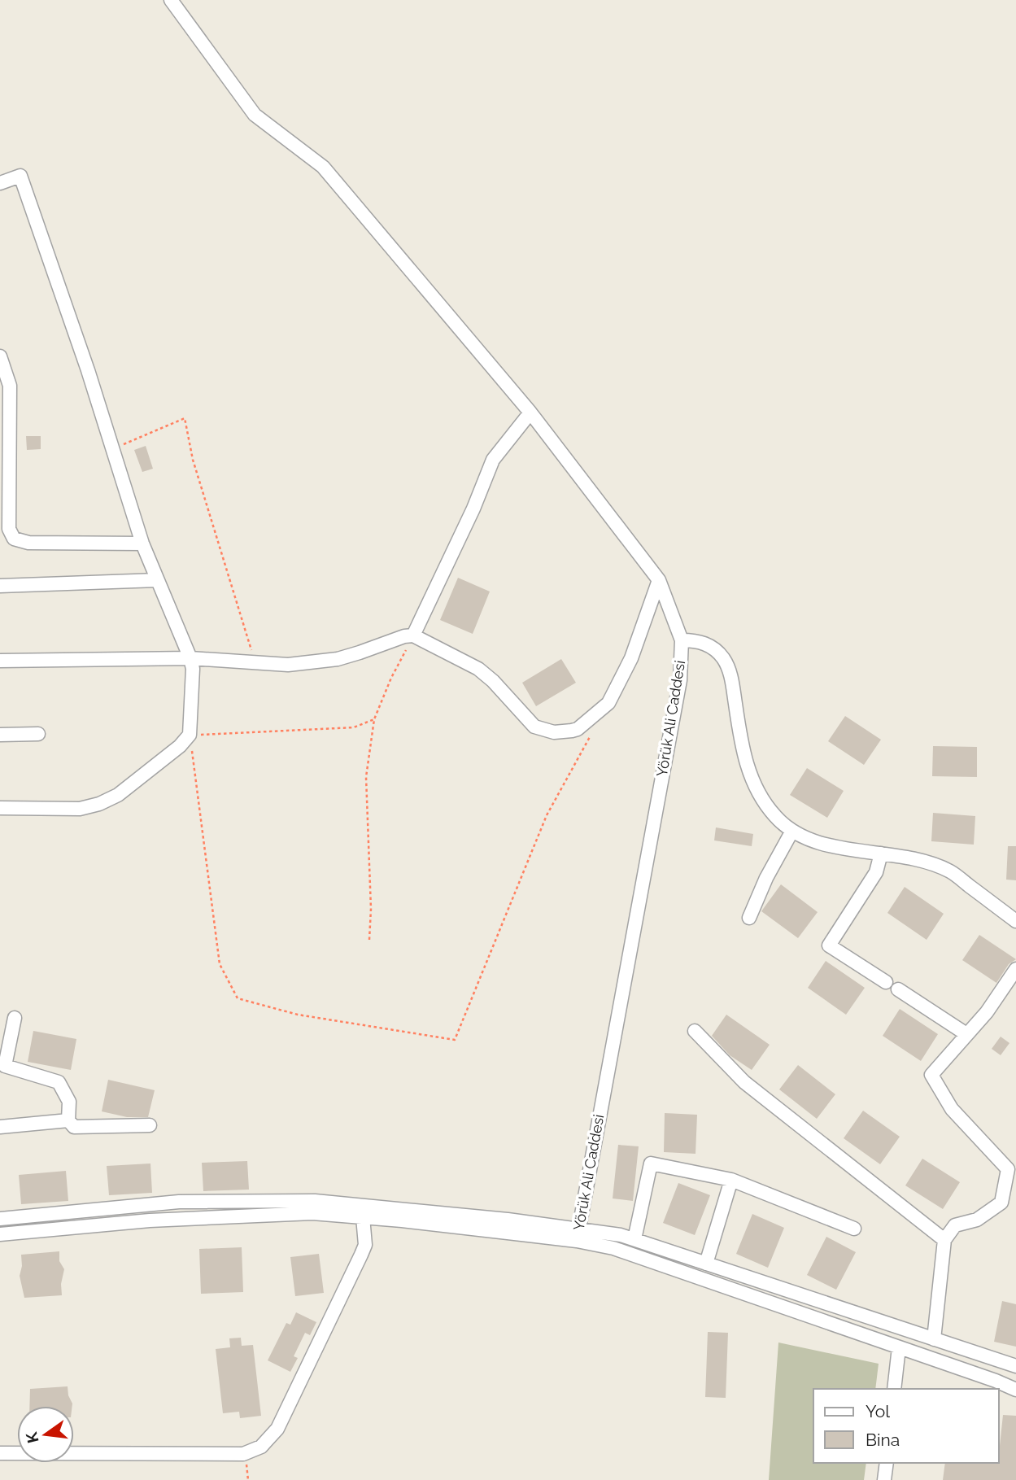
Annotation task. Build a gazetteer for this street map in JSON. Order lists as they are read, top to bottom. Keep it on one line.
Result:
{"streets":{"street":["Yörük Ali Caddesi"]},"legend":["Yol","Bina"],"north":"left"}
